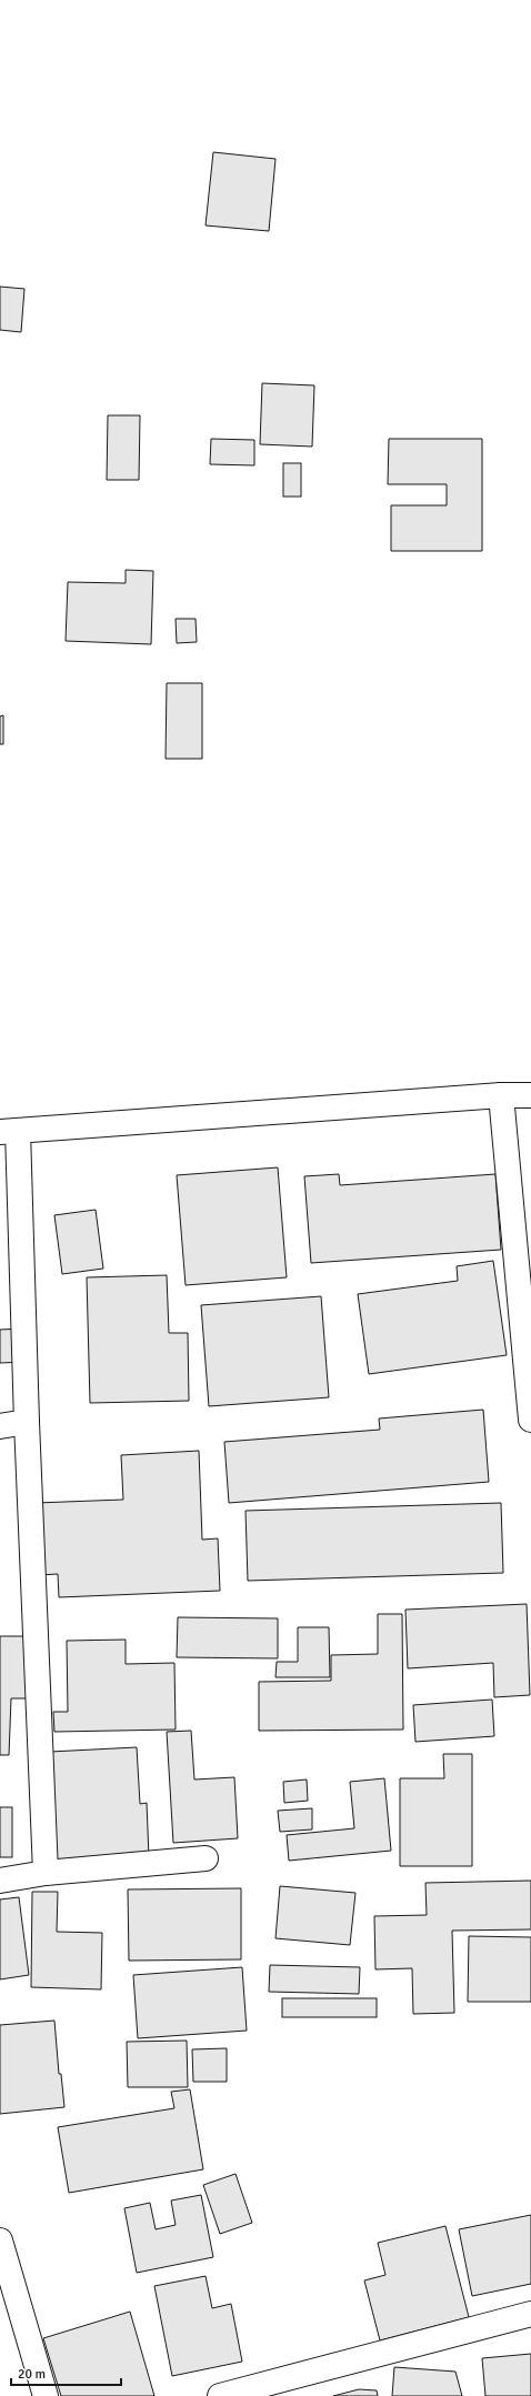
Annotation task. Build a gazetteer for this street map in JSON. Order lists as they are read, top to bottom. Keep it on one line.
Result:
{"scale_bar":"20 m"}
